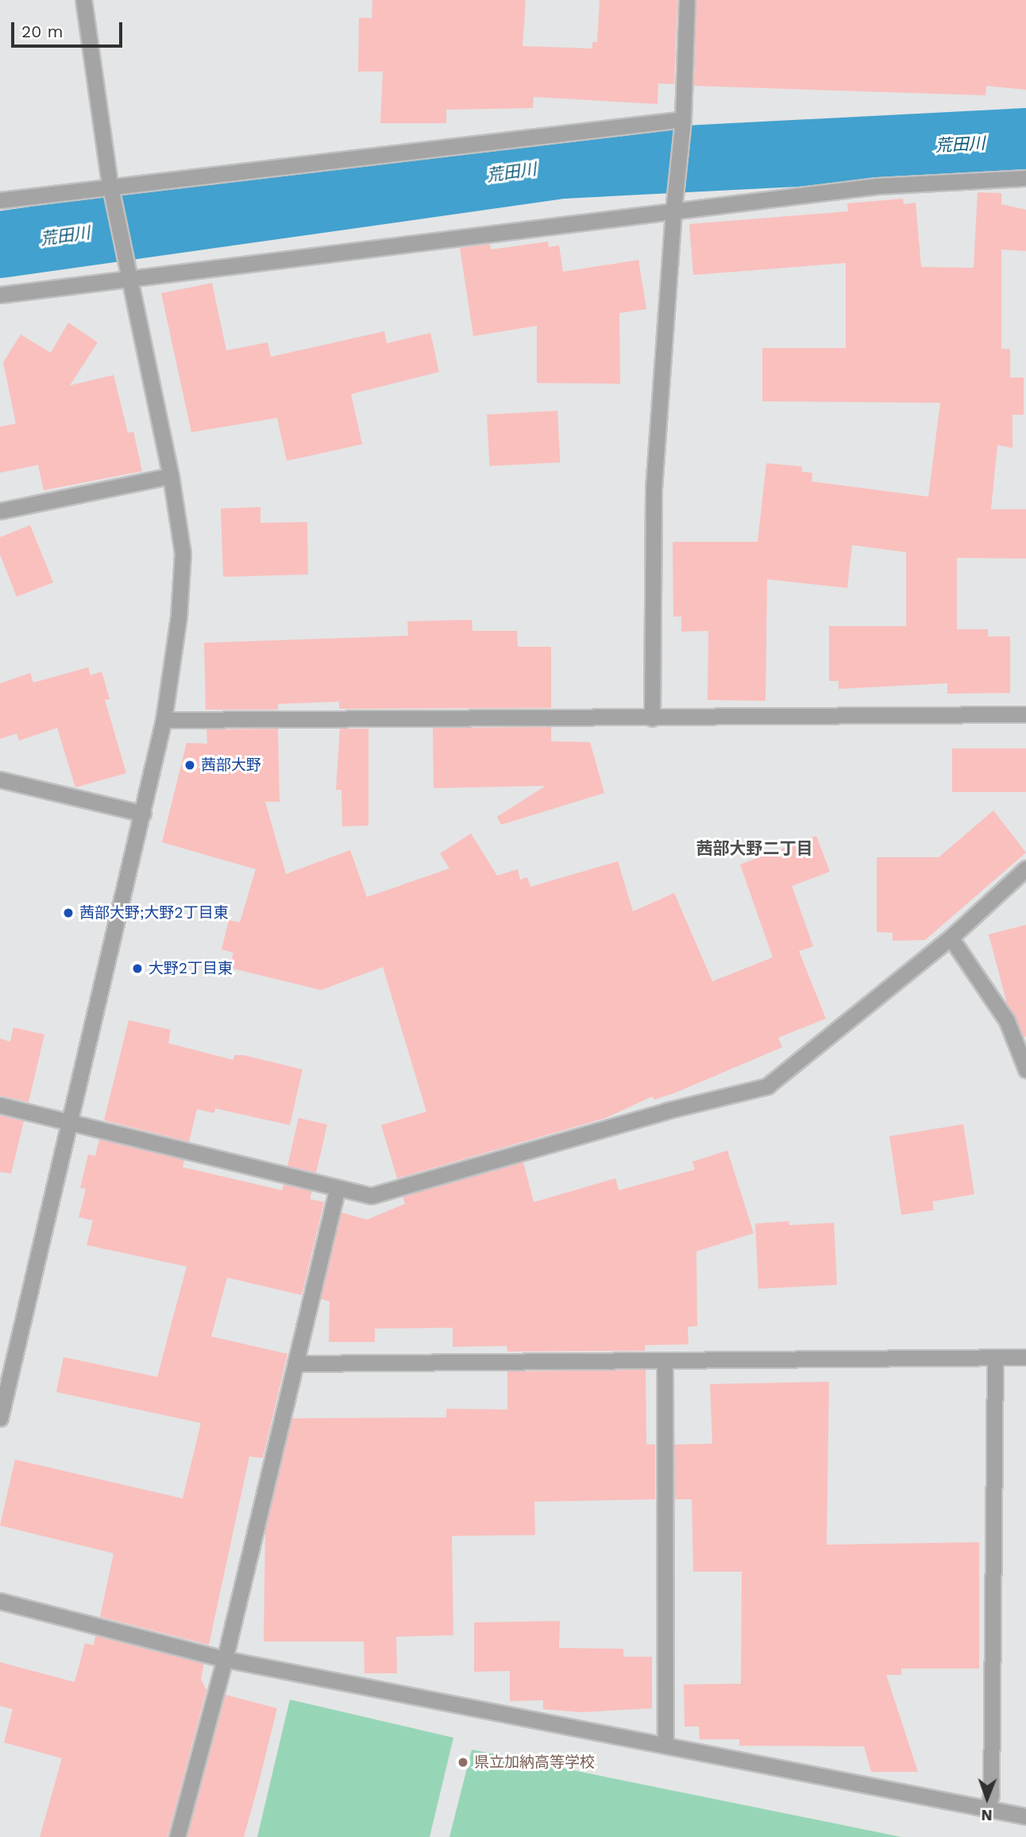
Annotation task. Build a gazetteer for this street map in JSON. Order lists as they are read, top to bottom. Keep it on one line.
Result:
{"districts":["茜部大野二丁目"],"water":["荒田川"],"places":["茜部大野","茜部大野;大野2丁目東","大野2丁目東","県立加納高等学校"],"scale_bar":"20 m","north":"bottom"}
